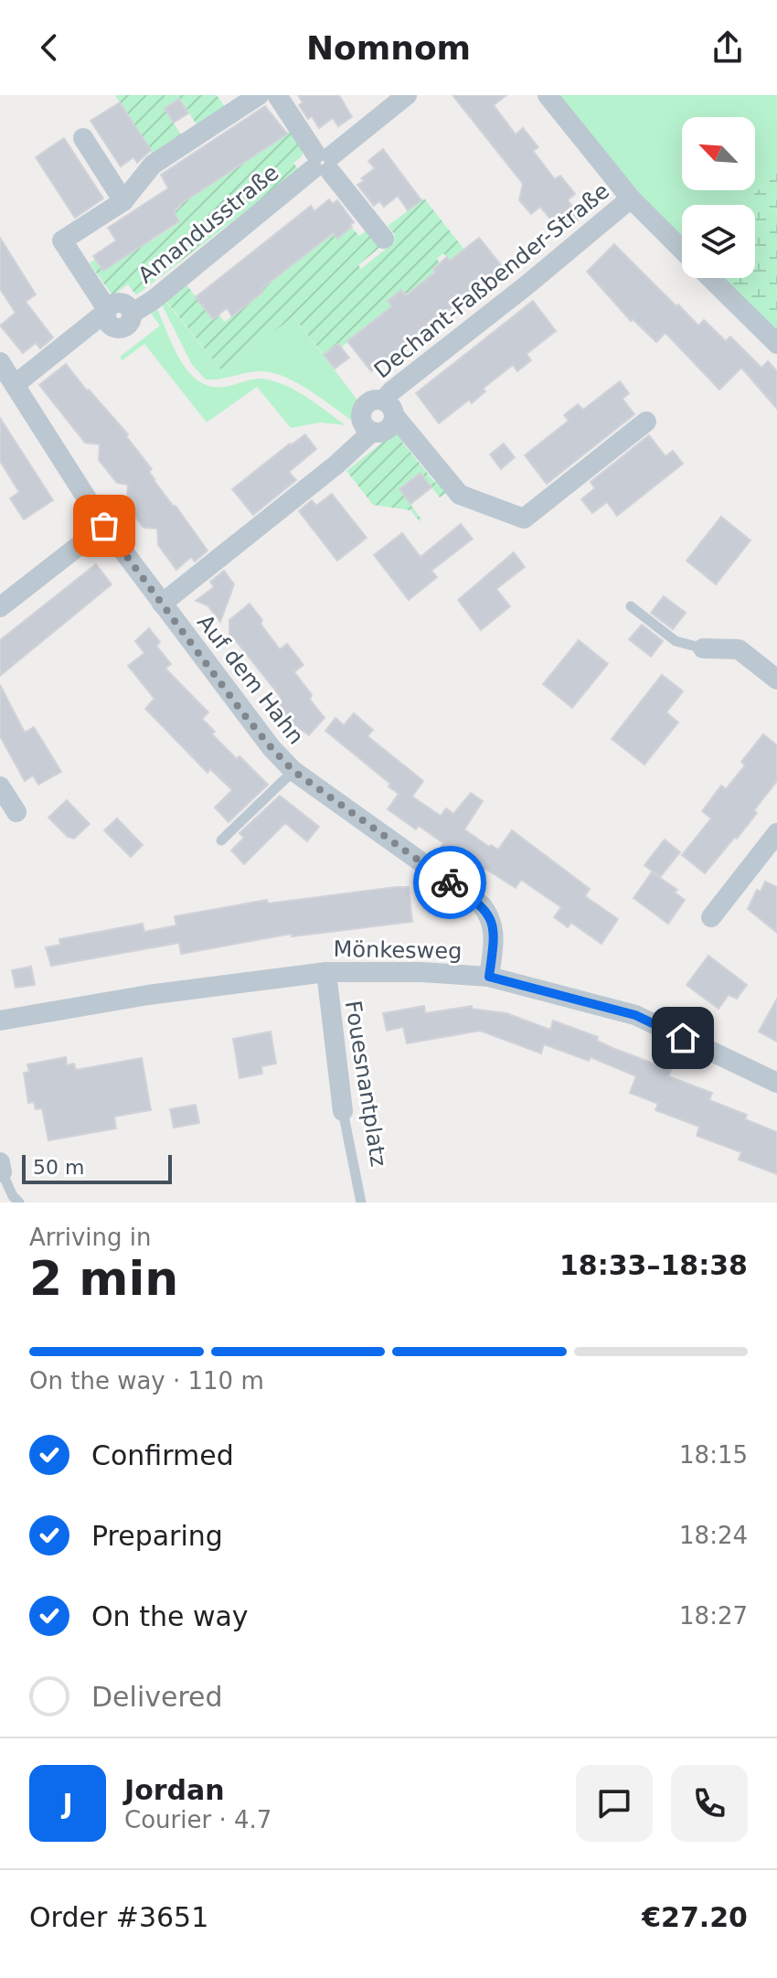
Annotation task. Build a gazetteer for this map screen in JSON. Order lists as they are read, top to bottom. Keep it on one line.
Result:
{"streets":{"street":["Amandusstraße","Dechant-Faßbender-Straße","Auf dem Hahn","Mönkesweg","Fouesnantplatz"]},"crossings":[["Dechant-Faßbender-Straße","Auf dem Hahn"],["Auf dem Hahn","Mönkesweg"],["Mönkesweg","Fouesnantplatz"]],"scale_bar":"50 m","north":"top left","page":{"header":"Nomnom","scale":"50 m","heading":["2 min","Arriving in","18:33–18:38"],"panel":["Jordan","Courier · 4.7","Order #3651","€27.20"],"bar":"On the way · 110 m","list":[["Confirmed","18:15"],["Preparing","18:24"],["On the way","18:27"],"Delivered"],"round":"J"}}
